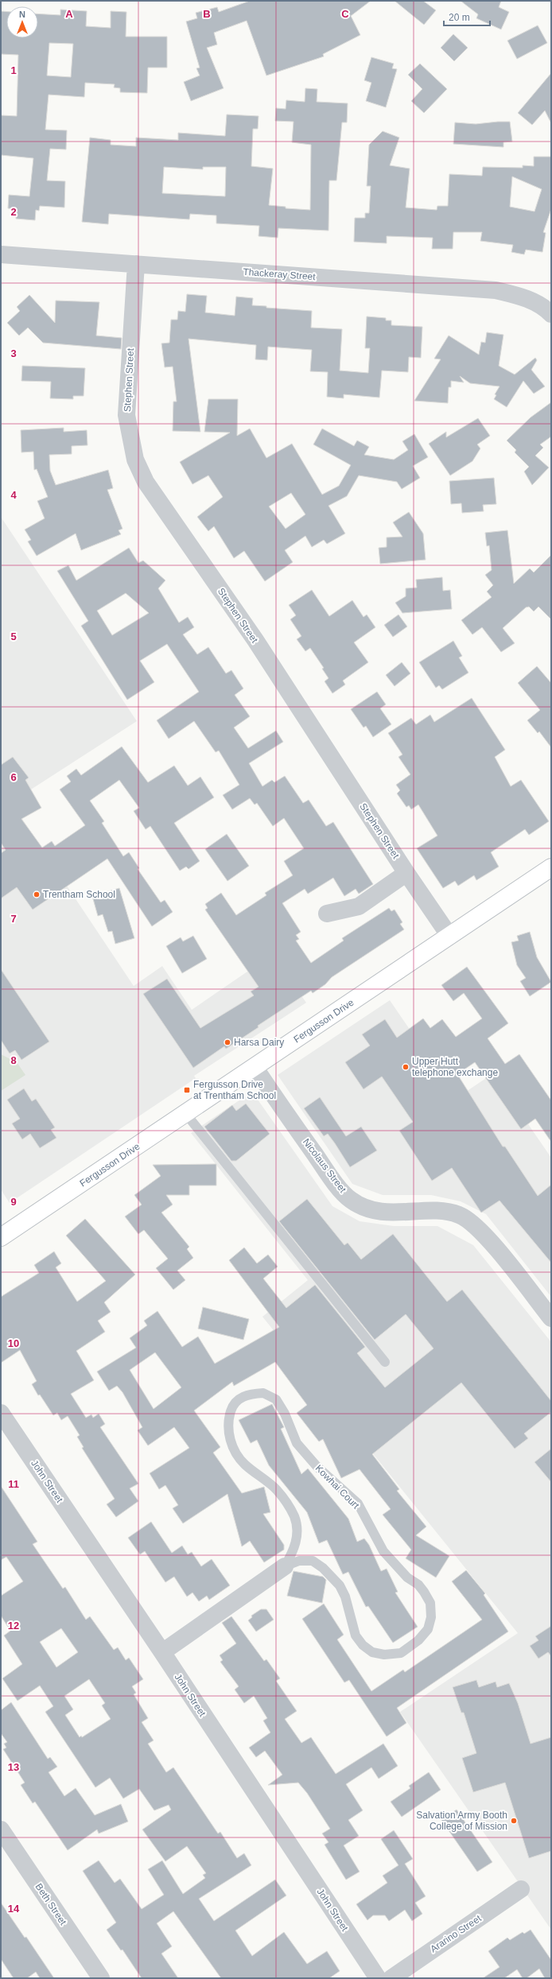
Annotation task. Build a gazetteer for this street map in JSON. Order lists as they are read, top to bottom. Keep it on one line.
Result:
{"streets":{"main road":["Fergusson Drive"],"street":["Thackeray Street","Stephen Street","Nicolaus Street","John Street","Kowhai Court","Beth Street","Ararino Street"]},"crossings":[["Thackeray Street","Stephen Street"],["Stephen Street","Fergusson Drive"],["Fergusson Drive","Nicolaus Street"],["John Street","Kowhai Court"]],"places":{"other":["Trentham School","Harsa Dairy","Upper Hutt telephone exchange","Salvation Army Booth College of Mission"],"transit":["Fergusson Drive at Trentham School"]},"scale_bar":"20 m","north":"top","grid":{"columns":["A","B","C"],"rows":["1","2","3","4","5","6","7","8","9","10","11","12","13","14"]}}
